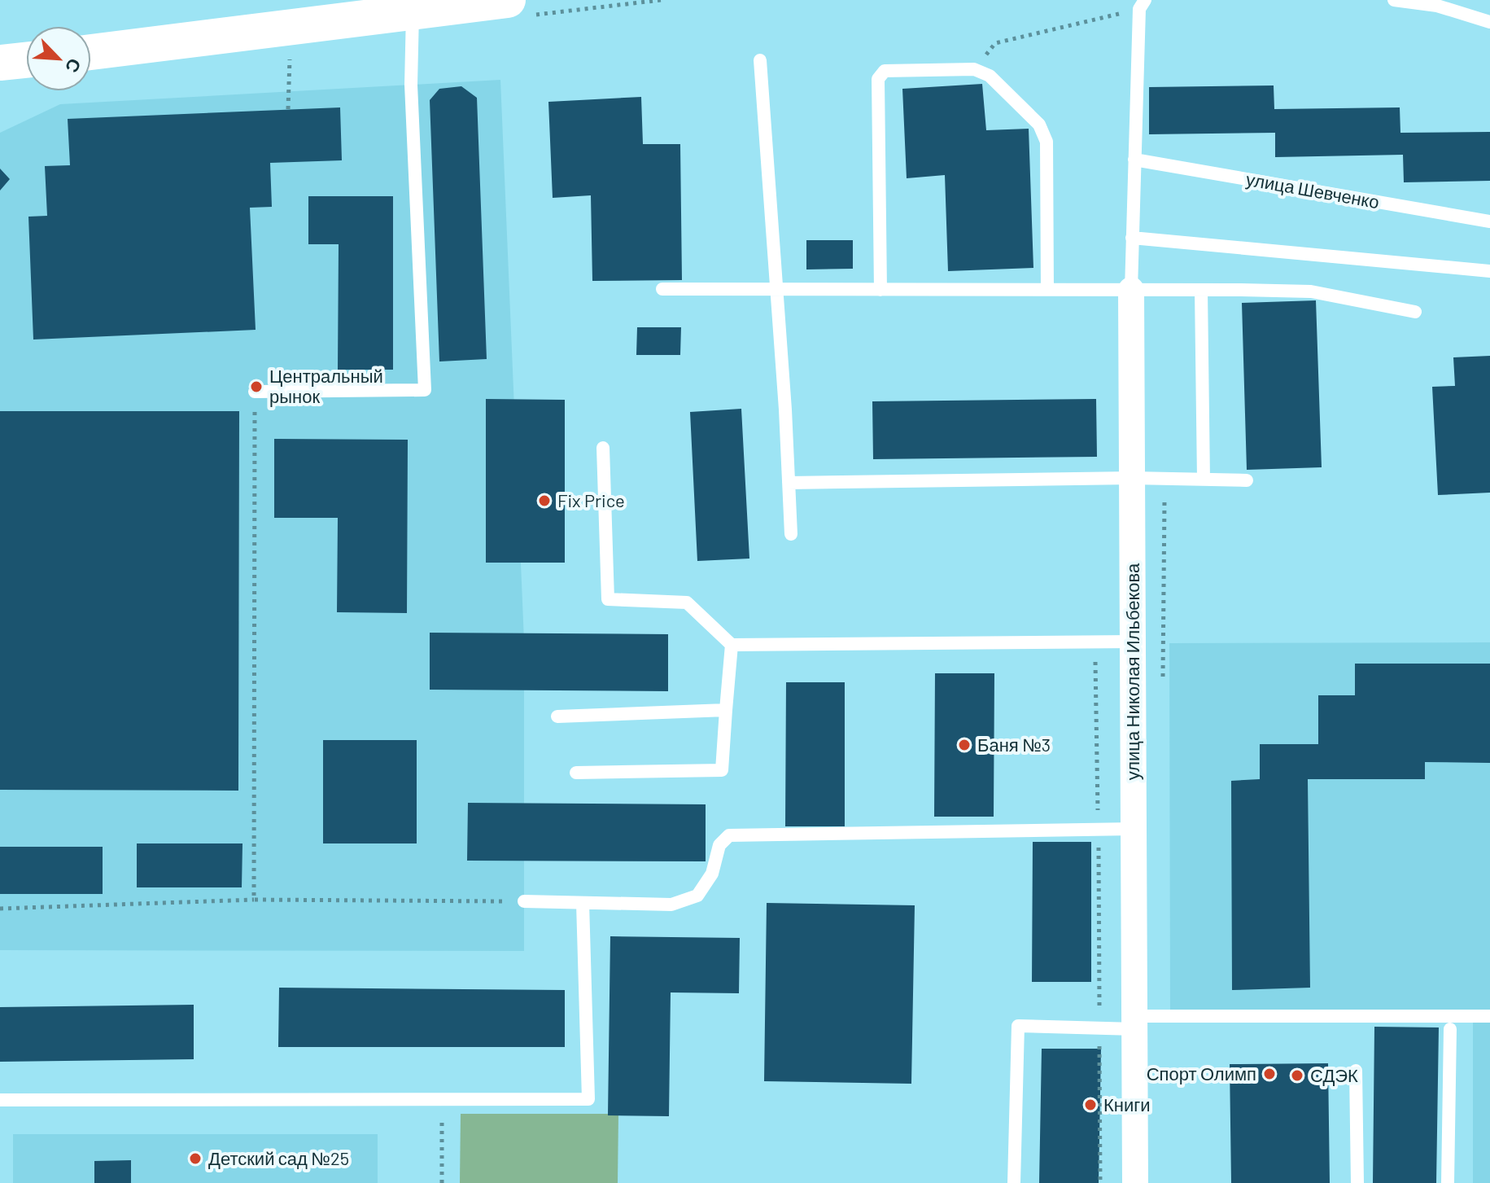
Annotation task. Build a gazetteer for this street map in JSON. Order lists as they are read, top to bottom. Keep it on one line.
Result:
{"streets":{"street":["улица Николая Ильбекова"],"lane":["улица Шевченко"]},"crossings":[["улица Шевченко","улица Николая Ильбекова"]],"places":["Центральный рынок","Fix Price","Баня №3","Спорт Олимп","СДЭК","Книги","Детский сад №25"],"north":"bottom right"}
